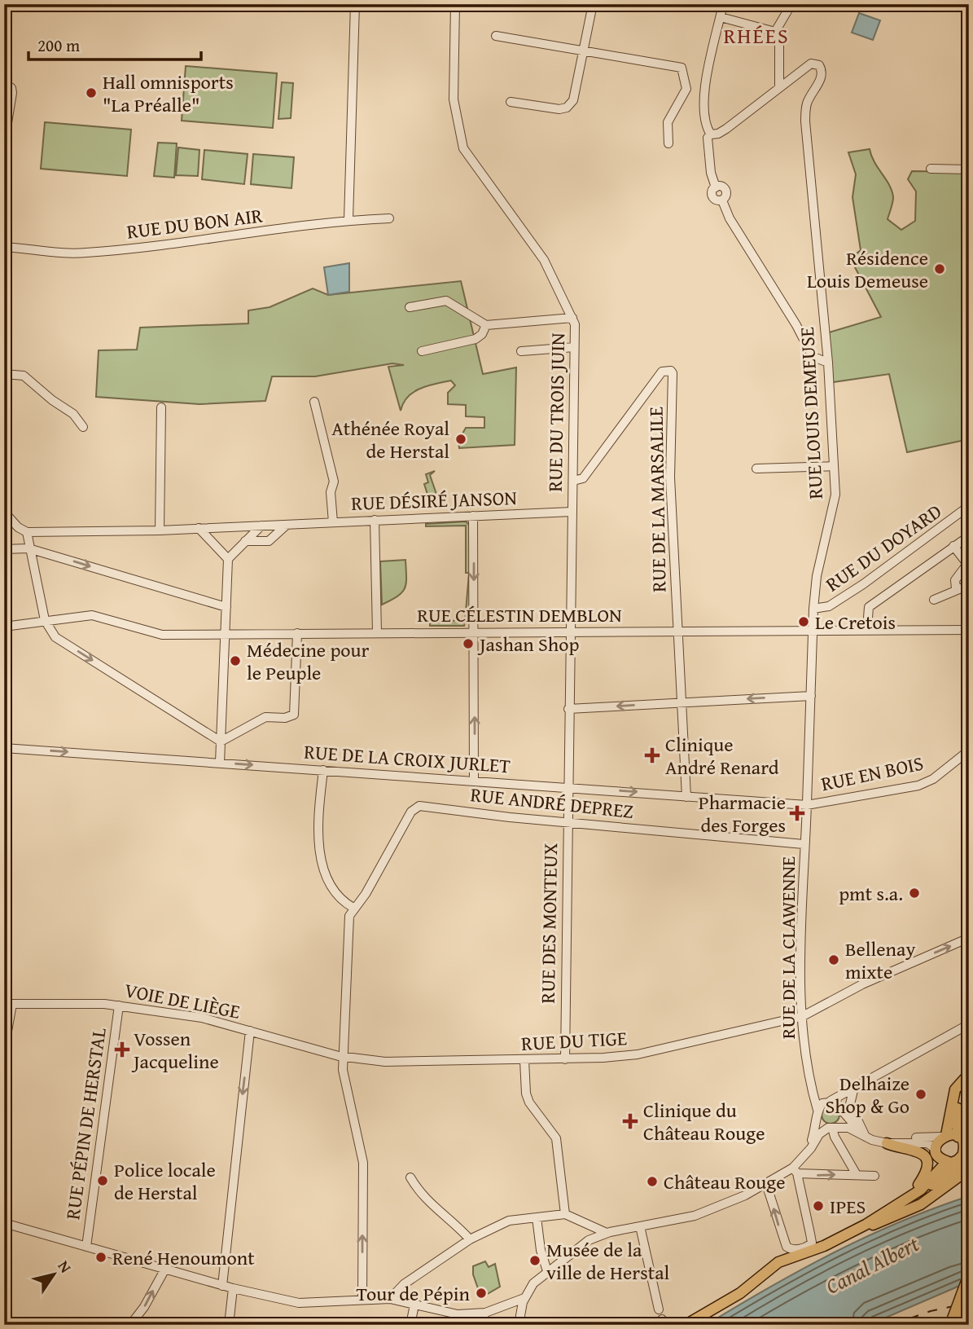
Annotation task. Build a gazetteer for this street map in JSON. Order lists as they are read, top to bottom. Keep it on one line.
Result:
{"streets":{"street":["RUE DU BON AIR","RUE DU TROIS JUIN","RUE LOUIS DEMEUSE","RUE DE LA MARSALILE","RUE DÉSIRÉ JANSON","RUE DU DOYARD","RUE CÉLESTIN DEMBLON","RUE DE LA CROIX JURLET","RUE EN BOIS","RUE ANDRÉ DEPREZ","RUE DES MONTEUX","RUE DE LA CLAWENNE","VOIE DE LIÈGE","RUE DU TIGE","RUE PÉPIN DE HERSTAL"]},"crossings":[["RUE DU TROIS JUIN","RUE DE LA MARSALILE"],["RUE DU TROIS JUIN","RUE DÉSIRÉ JANSON"],["RUE DU TROIS JUIN","RUE CÉLESTIN DEMBLON"],["RUE DU TROIS JUIN","RUE DE LA CROIX JURLET"],["RUE DU TROIS JUIN","RUE DES MONTEUX"],["RUE LOUIS DEMEUSE","RUE DU DOYARD"],["RUE LOUIS DEMEUSE","RUE CÉLESTIN DEMBLON"],["RUE LOUIS DEMEUSE","RUE DE LA CROIX JURLET"],["RUE LOUIS DEMEUSE","RUE EN BOIS"],["RUE LOUIS DEMEUSE","RUE DE LA CLAWENNE"],["RUE DE LA MARSALILE","RUE CÉLESTIN DEMBLON"],["RUE DE LA CROIX JURLET","RUE EN BOIS"],["RUE DE LA CROIX JURLET","RUE DES MONTEUX"],["RUE DE LA CROIX JURLET","RUE DE LA CLAWENNE"],["RUE EN BOIS","RUE DE LA CLAWENNE"],["RUE ANDRÉ DEPREZ","RUE DES MONTEUX"],["RUE ANDRÉ DEPREZ","RUE DE LA CLAWENNE"],["RUE DES MONTEUX","RUE DU TIGE"],["RUE DE LA CLAWENNE","RUE DU TIGE"],["VOIE DE LIÈGE","RUE DU TIGE"],["VOIE DE LIÈGE","RUE PÉPIN DE HERSTAL"]],"one_way":["RUE DE LA CROIX JURLET"],"districts":["RHÉES"],"water":["Canal Albert"],"places":{"other":["Hall omnisports \"La Préalle\"","Résidence Louis Demeuse","Athénée Royal de Herstal","Le Cretois","Jashan Shop","Médecine pour le Peuple","pmt s.a.","Bellenay mixte","Delhaize Shop & Go","Police locale de Herstal","Château Rouge","IPES","René Henoumont","Musée de la ville de Herstal","Tour de Pépin"],"health":["Clinique André Renard","Pharmacie des Forges","Vossen Jacqueline","Clinique du Château Rouge"]},"scale_bar":"200 m","north":"top right"}
